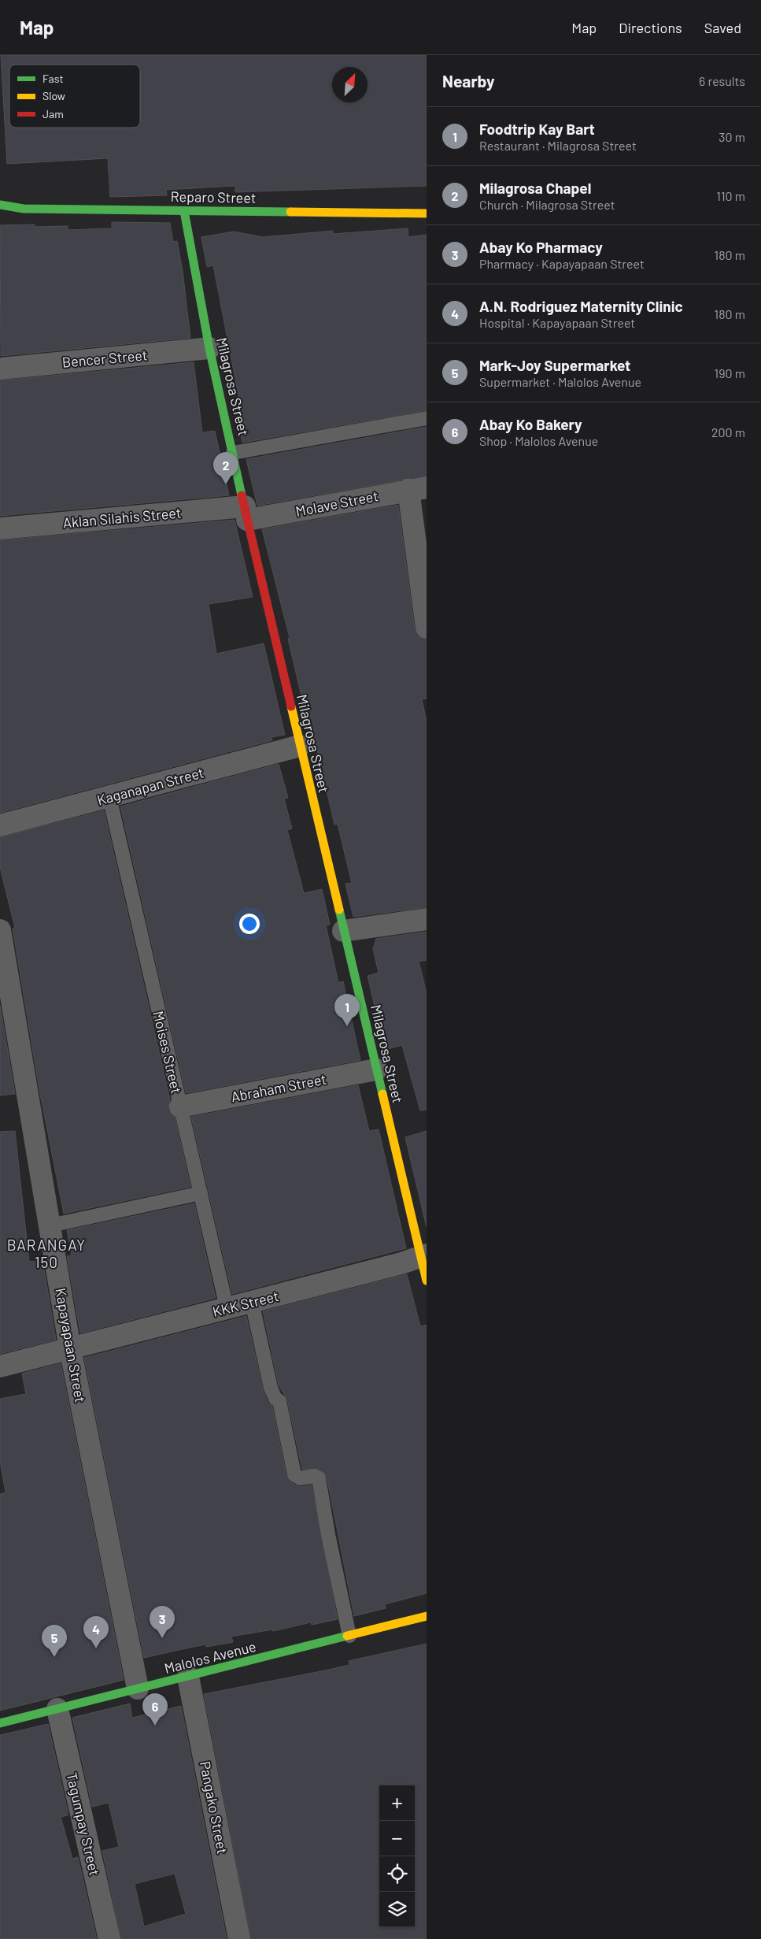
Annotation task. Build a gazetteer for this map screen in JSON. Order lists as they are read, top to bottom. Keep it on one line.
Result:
{"streets":{"street":["Reparo Street","Bencer Street","Milagrosa Street","Molave Street","Aklan Silahis Street","Kaganapan Street","Abraham Street","KKK Street","Kapayapaan Street","Malolos Avenue","Pangako Street","Tagumpay Street"],"lane":["Moises Street"]},"crossings":[["Reparo Street","Milagrosa Street"],["Bencer Street","Milagrosa Street"],["Milagrosa Street","Molave Street"],["Milagrosa Street","Aklan Silahis Street"],["Milagrosa Street","Kaganapan Street"],["Milagrosa Street","Abraham Street"],["Milagrosa Street","KKK Street"],["Molave Street","Aklan Silahis Street"],["Kaganapan Street","Moises Street"],["Moises Street","Abraham Street"],["Moises Street","KKK Street"],["KKK Street","Kapayapaan Street"],["Kapayapaan Street","Malolos Avenue"],["Malolos Avenue","Pangako Street"],["Malolos Avenue","Tagumpay Street"]],"districts":["BARANGAY 150"],"legend":["Fast","Slow","Jam"],"north":"top right","page":{"header":"Map","nav":["Map","Directions","Saved"],"heading":["Nearby","6 results"],"list":[{"mark":"1","name":"Foodtrip Kay Bart","note":"Restaurant · Milagrosa Street","value":"30 m"},{"mark":"2","name":"Milagrosa Chapel","note":"Church · Milagrosa Street","value":"110 m"},{"mark":"3","name":"Abay Ko Pharmacy","note":"Pharmacy · Kapayapaan Street","value":"180 m"},{"mark":"4","name":"A.N. Rodriguez Maternity Clinic","note":"Hospital · Kapayapaan Street","value":"180 m"},{"mark":"5","name":"Mark-Joy Supermarket","note":"Supermarket · Malolos Avenue","value":"190 m"},{"mark":"6","name":"Abay Ko Bakery","note":"Shop · Malolos Avenue","value":"200 m"}],"pins":["2","1","3","4","5","6"],"map_buttons":["+","−"]}}
